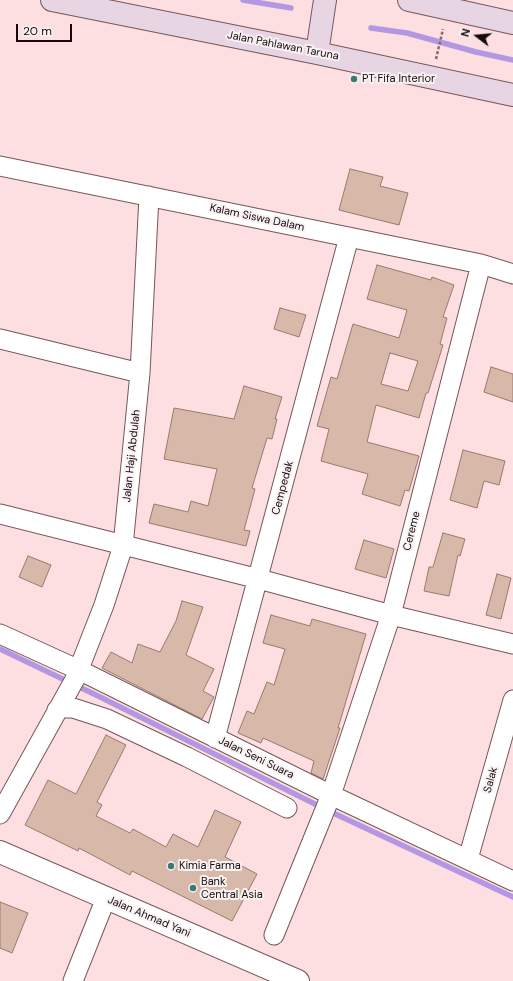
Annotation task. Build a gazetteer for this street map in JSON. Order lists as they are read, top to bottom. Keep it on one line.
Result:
{"streets":{"main road":["Jalan Pahlawan Taruna"],"street":["Kalam Siswa Dalam","Jalan Haji Abdulah","Cempedak","Cereme","Jalan Seni Suara","Salak","Jalan Ahmad Yani"]},"crossings":[["Kalam Siswa Dalam","Jalan Haji Abdulah"],["Kalam Siswa Dalam","Cempedak"],["Kalam Siswa Dalam","Cereme"],["Jalan Haji Abdulah","Jalan Seni Suara"],["Cempedak","Jalan Seni Suara"],["Cereme","Jalan Seni Suara"],["Jalan Seni Suara","Salak"]],"places":["PT Fifa Interior","Kimia Farma","Bank Central Asia"],"scale_bar":"20 m","north":"left"}
